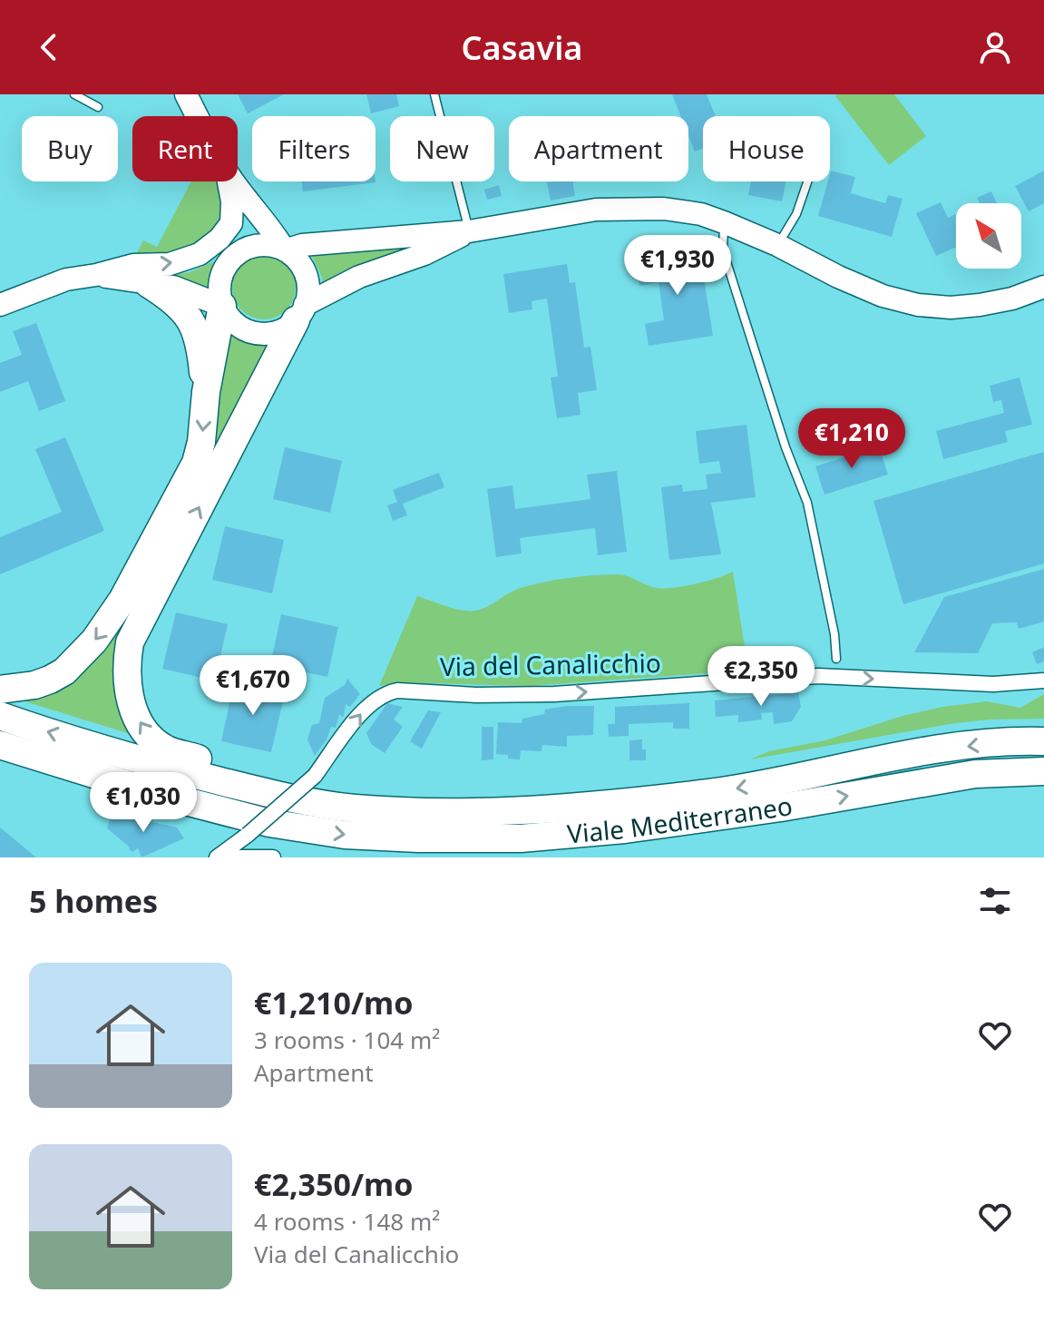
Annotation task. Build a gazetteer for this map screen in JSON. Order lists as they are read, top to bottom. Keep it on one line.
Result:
{"streets":{"highway":["Viale Mediterraneo"],"street":["Via del Canalicchio"]},"crossings":[["Via del Canalicchio","Viale Mediterraneo"]],"one_way":["Via del Canalicchio"],"north":"top left","page":{"header":"Casavia","chip":["Buy","Rent","Filters","New","Apartment","House"],"price":["€1,930","€1,210","€2,350","€1,670","€1,030"],"heading":"5 homes","list":[{"name":"€1,210/mo","note":"3 rooms · 104 m² · Apartment"},{"name":"€2,350/mo","note":"4 rooms · 148 m² · Via del Canalicchio"}]}}
